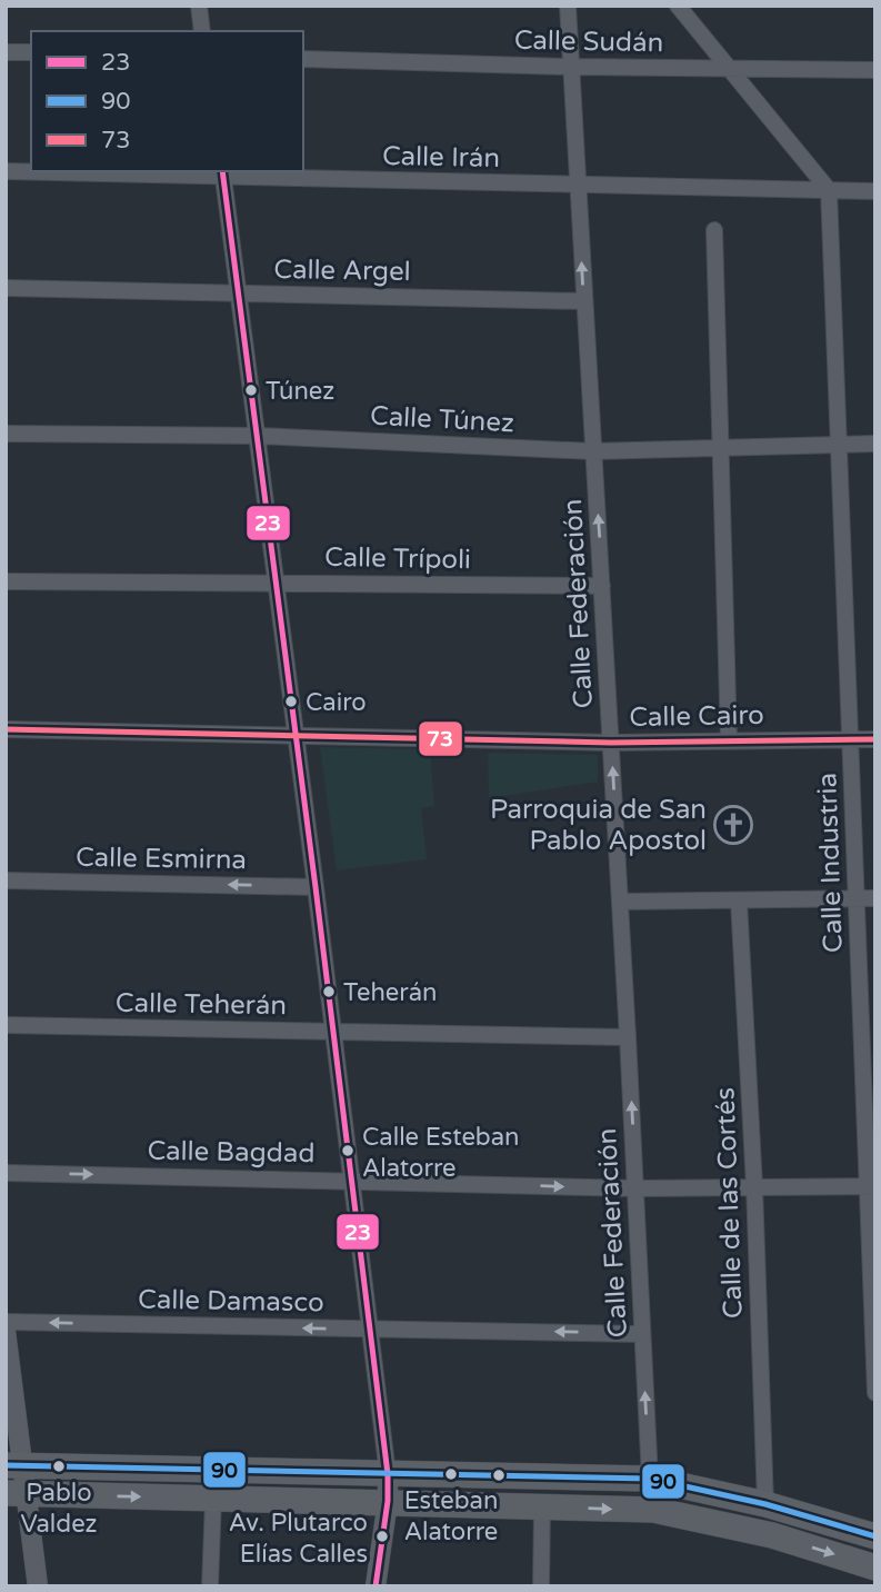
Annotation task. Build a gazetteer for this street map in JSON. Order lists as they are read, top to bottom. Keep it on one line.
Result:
{"streets":{"street":["Calle Sudán","Calle Irán","Calle Argel","Calle Túnez","Calle Trípoli","Calle Federación","Calle Cairo","Calle Esmirna","Calle Industria","Calle Teherán","Calle Bagdad","Calle de las Cortés","Calle Damasco"]},"crossings":[["Calle Sudán","Calle Federación"],["Calle Irán","Calle Federación"],["Calle Irán","Calle Industria"],["Calle Argel","Calle Federación"],["Calle Túnez","Calle Federación"],["Calle Túnez","Calle Industria"],["Calle Trípoli","Calle Federación"],["Calle Federación","Calle Cairo"],["Calle Federación","Calle Teherán"],["Calle Federación","Calle Bagdad"],["Calle Federación","Calle Damasco"],["Calle Cairo","Calle Industria"],["Calle Industria","Calle Bagdad"],["Calle Bagdad","Calle de las Cortés"]],"one_way":["Calle Federación","Calle Esmirna","Calle Bagdad","Calle Damasco"],"places":{"other":["Túnez","Cairo","Teherán","Calle Esteban Alatorre","Pablo Valdez","Esteban Alatorre","Av. Plutarco Elías Calles"],"church":["Parroquia de San Pablo Apostol"]},"lines":["transit line 23","transit line 73","transit line 90"],"legend":["23","90","73"]}
